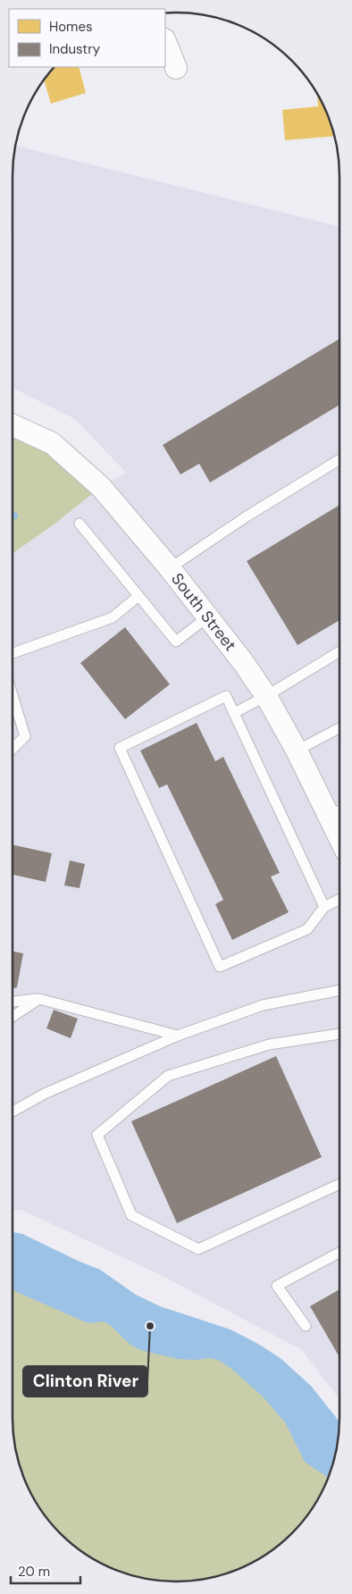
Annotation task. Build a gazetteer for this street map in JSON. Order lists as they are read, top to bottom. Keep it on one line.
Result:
{"streets":{"street":["South Street"]},"places":["Clinton River"],"legend":["Homes","Industry"],"scale_bar":"20 m"}
